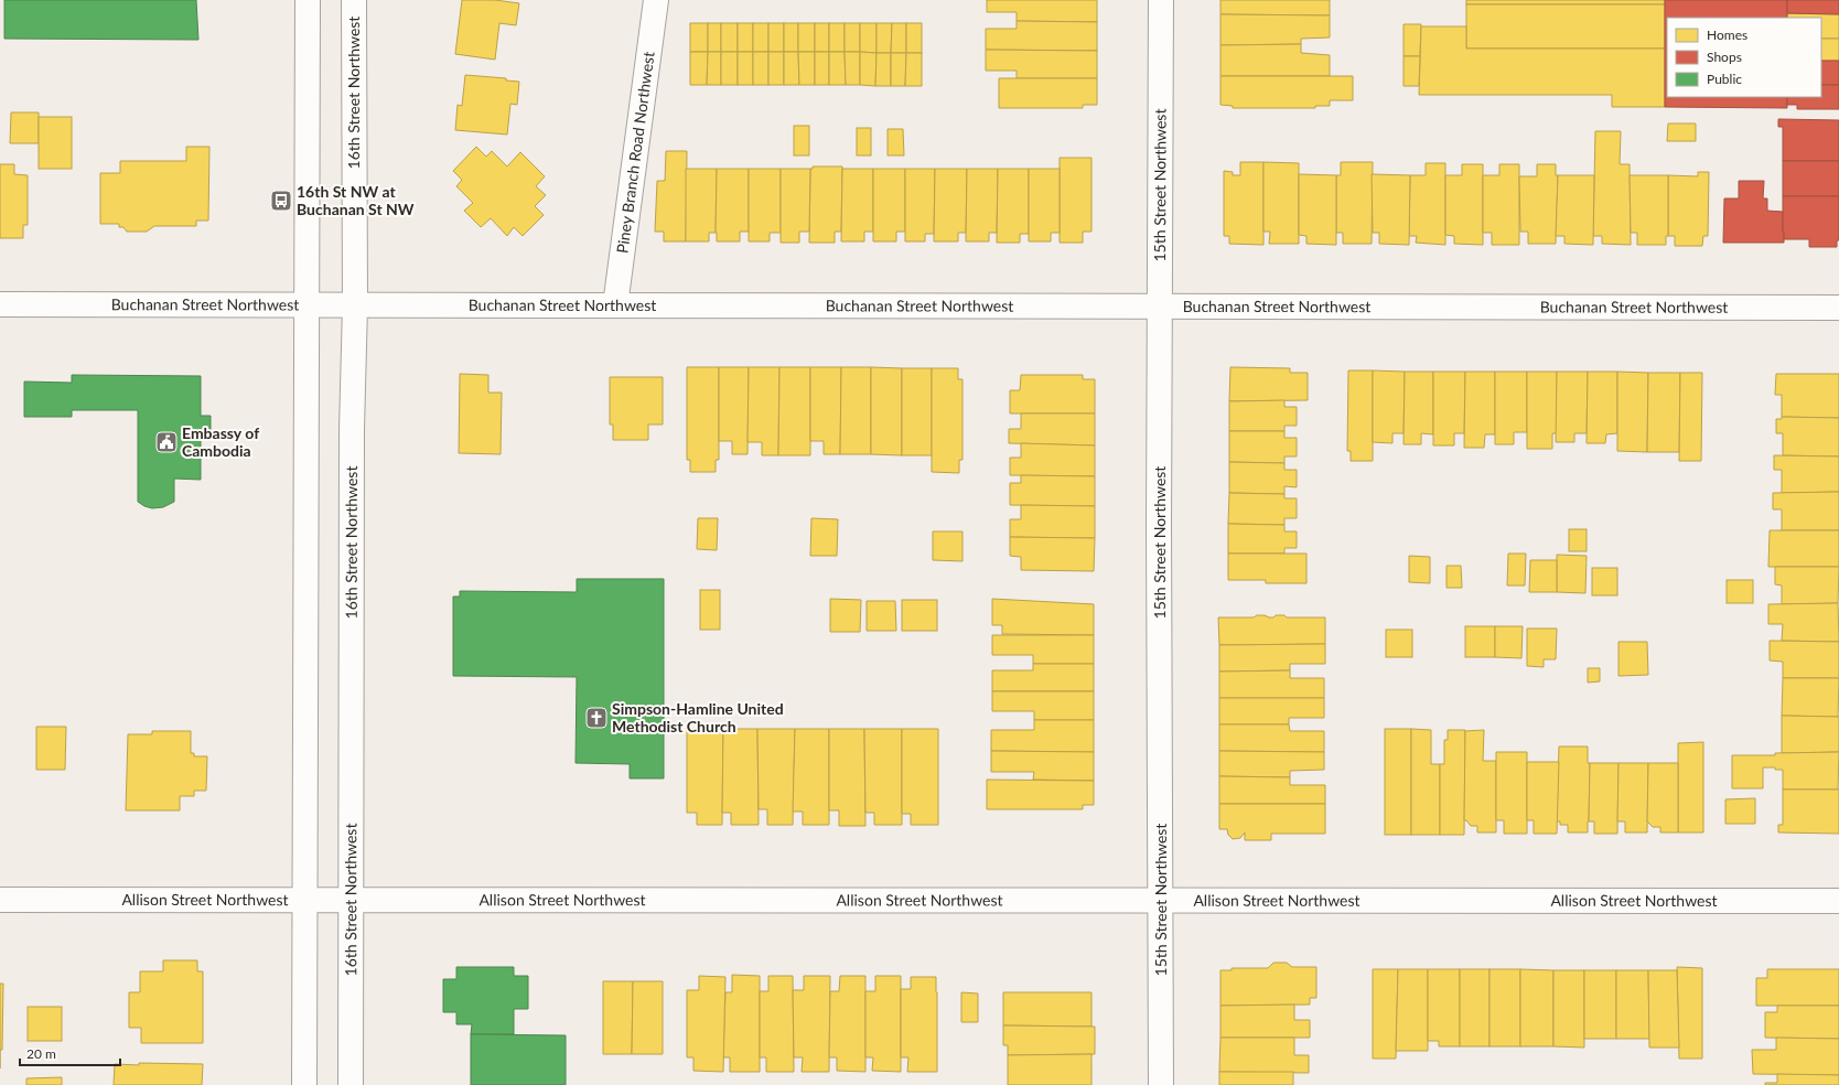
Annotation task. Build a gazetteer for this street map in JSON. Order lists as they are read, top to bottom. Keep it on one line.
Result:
{"streets":{"street":["16th Street Northwest","Piney Branch Road Northwest","15th Street Northwest","Buchanan Street Northwest","Allison Street Northwest"]},"crossings":[["16th Street Northwest","Buchanan Street Northwest"],["16th Street Northwest","Allison Street Northwest"],["Piney Branch Road Northwest","Buchanan Street Northwest"],["15th Street Northwest","Buchanan Street Northwest"],["15th Street Northwest","Allison Street Northwest"]],"places":{"bus stop":["16th St NW at Buchanan St NW"],"public building":["Embassy of Cambodia"],"church":["Simpson-Hamline United Methodist Church"]},"legend":["Homes","Shops","Public"],"scale_bar":"20 m"}
